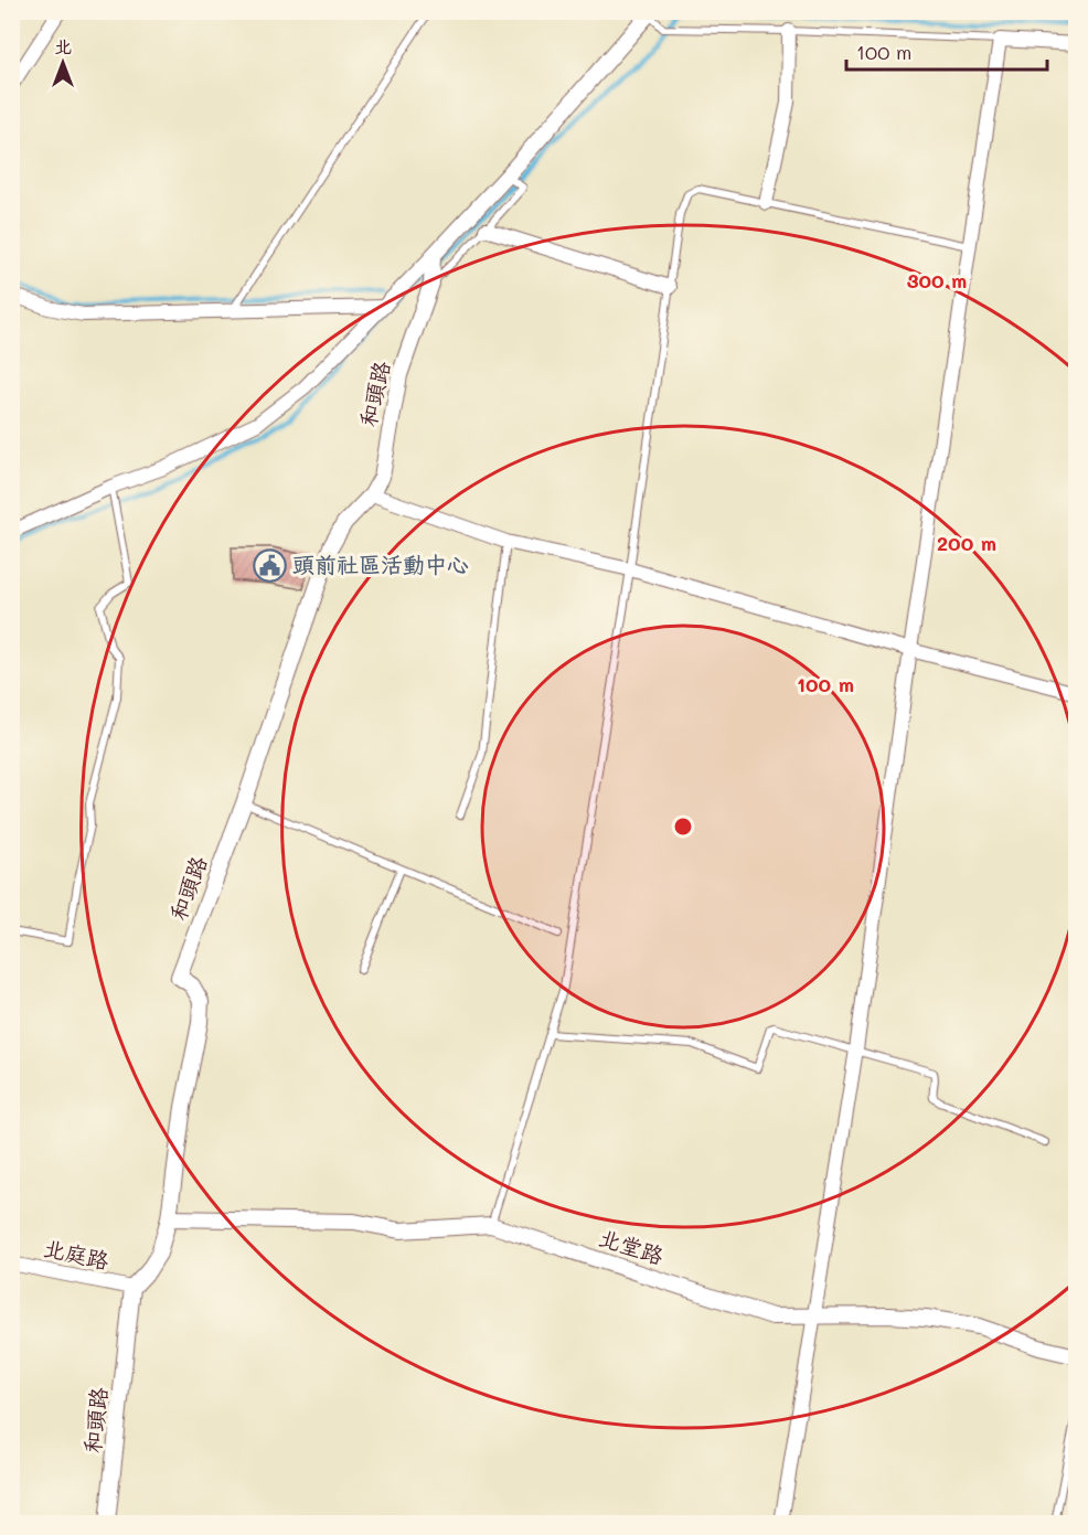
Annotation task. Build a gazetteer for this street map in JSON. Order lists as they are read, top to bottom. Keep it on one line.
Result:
{"streets":{"street":["和頭路","北堂路","北庭路"]},"crossings":[["和頭路","北堂路"],["和頭路","北庭路"]],"places":{"public building":["頭前社區活動中心"]},"scale_bar":"100 m","north":"top","rings":["300 m","200 m","100 m"]}
